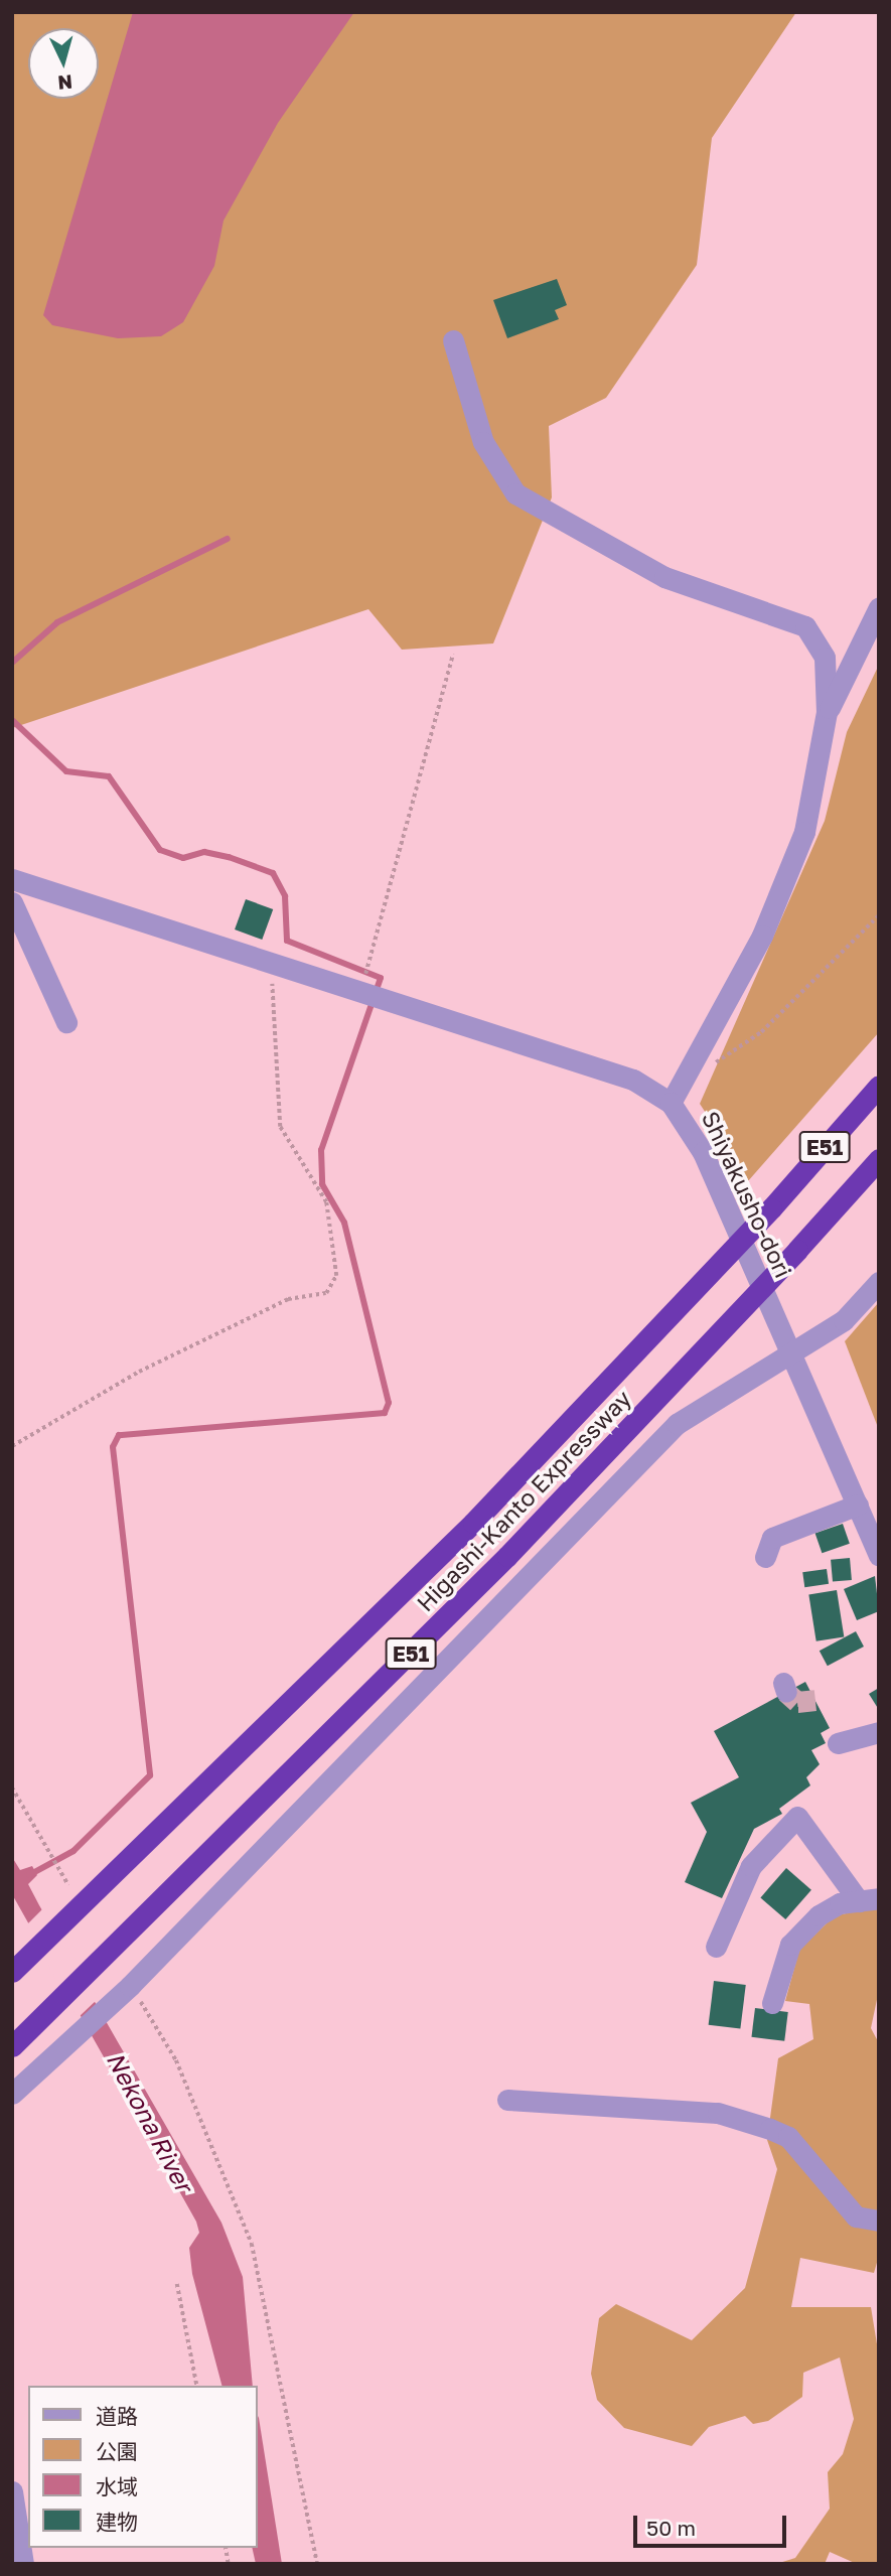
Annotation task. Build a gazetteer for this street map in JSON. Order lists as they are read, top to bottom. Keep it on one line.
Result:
{"streets":{"highway":["E51","Higashi-Kanto Expressway"],"street":["Shiyakusho-dori"]},"water":["Nekona River"],"legend":["道路","公園","水域","建物"],"scale_bar":"50 m","north":"bottom"}
